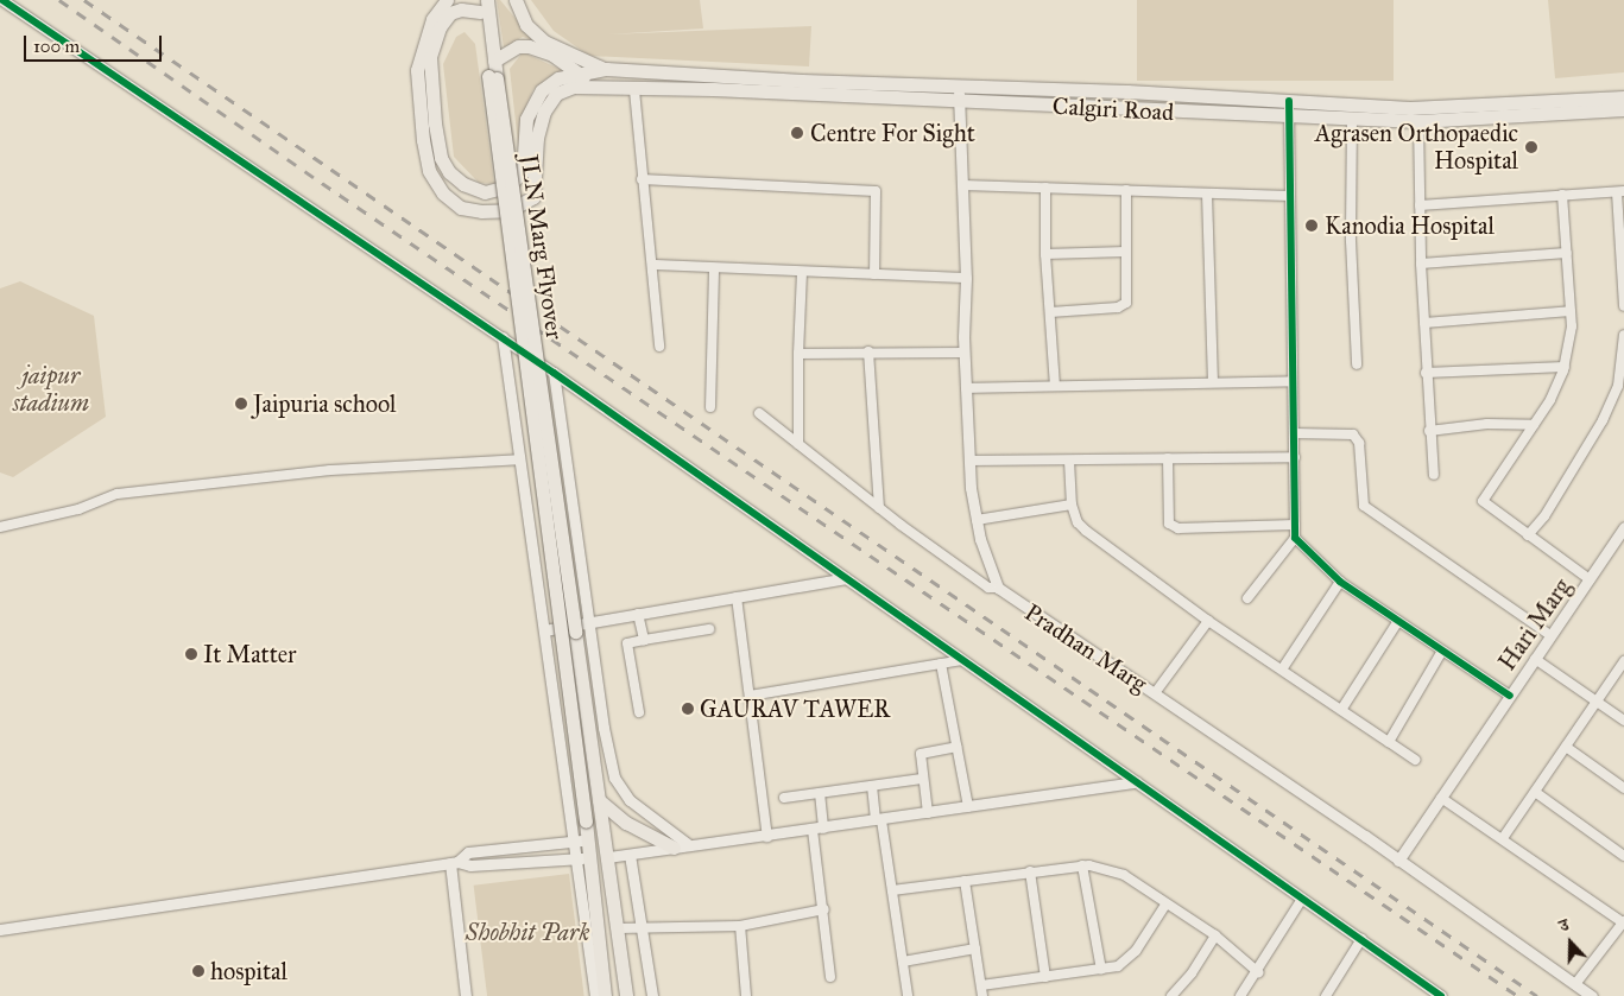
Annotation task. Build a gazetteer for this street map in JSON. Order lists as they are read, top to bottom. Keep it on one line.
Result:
{"streets":{"main road":["Calgiri Road","JLN Marg Flyover"],"street":["Hari Marg","Pradhan Marg"]},"crossings":[["Hari Marg","Pradhan Marg"]],"parks":["jaipur stadium","Shobhit Park"],"places":["Centre For Sight","Agrasen Orthopaedic Hospital","Kanodia Hospital","Jaipuria school","It Matter","GAURAV TAWER","hospital"],"scale_bar":"100 m","north":"top"}
